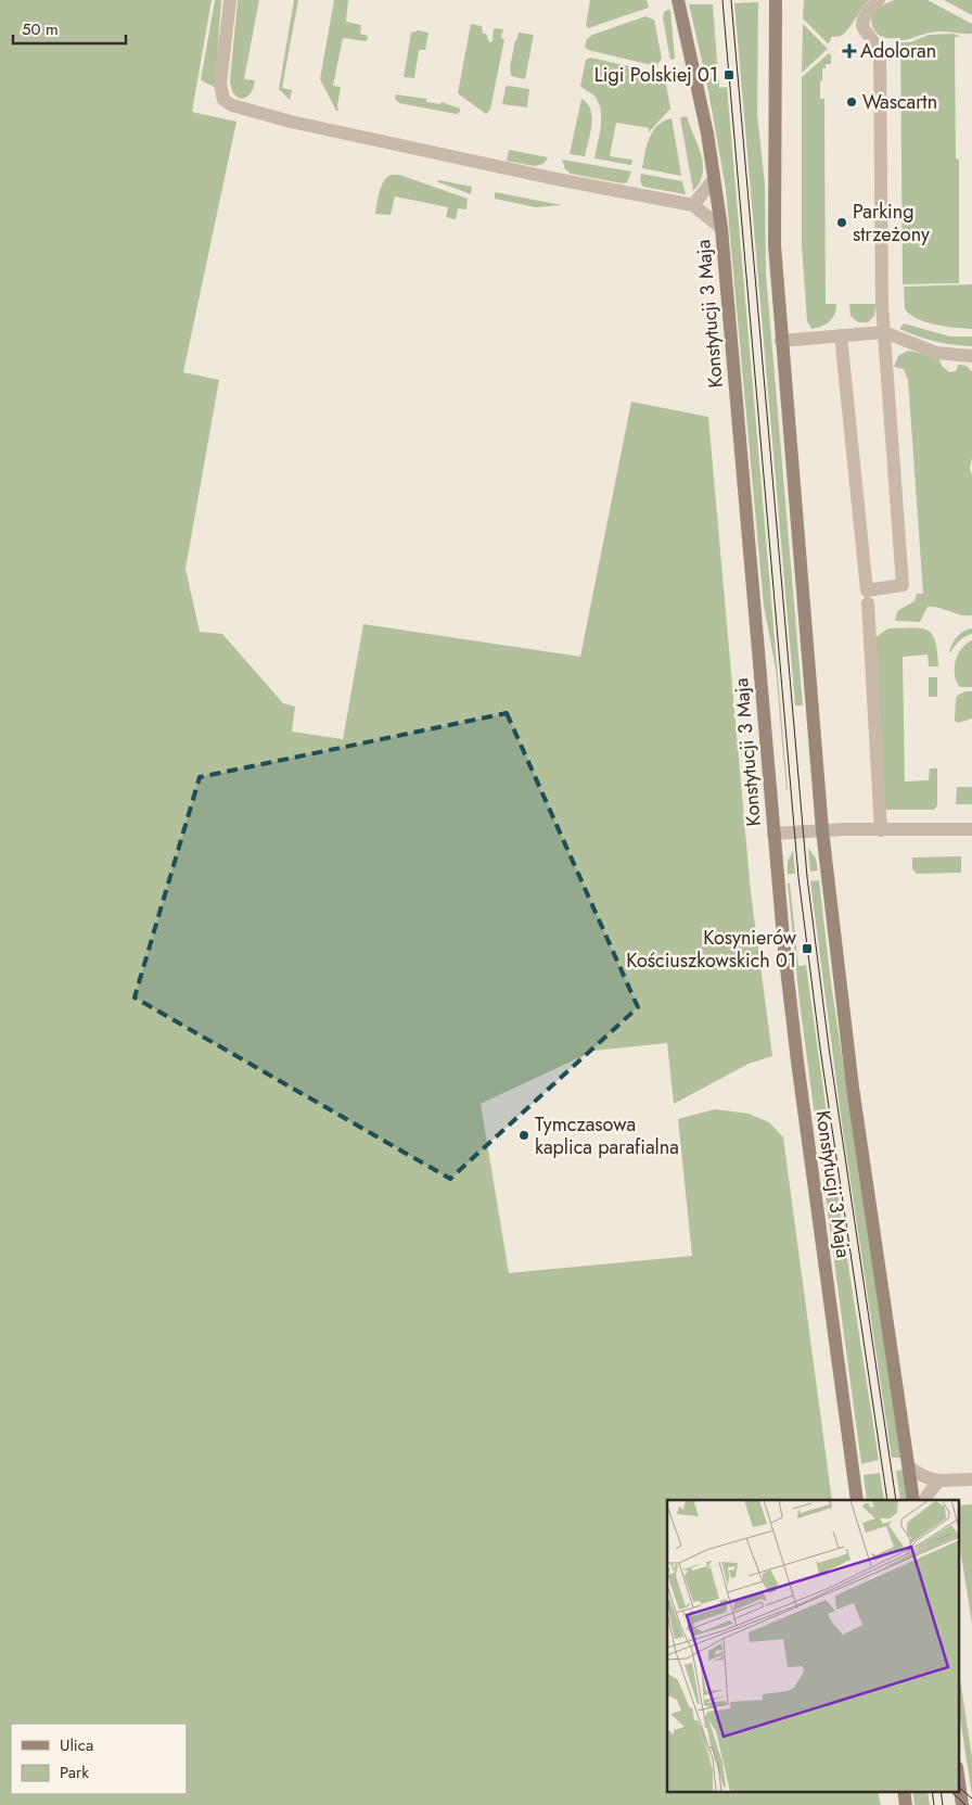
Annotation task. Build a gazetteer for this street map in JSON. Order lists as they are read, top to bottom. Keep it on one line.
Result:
{"streets":{"street":["Konstytucji 3 Maja"]},"places":{"health":["Adoloran"],"transit":["Ligi Polskiej 01","Kosynierów Kościuszkowskich 01"],"other":["Wascartn","Parking strzeżony","Tymczasowa kaplica parafialna"]},"legend":["Ulica","Park"],"scale_bar":"50 m"}
